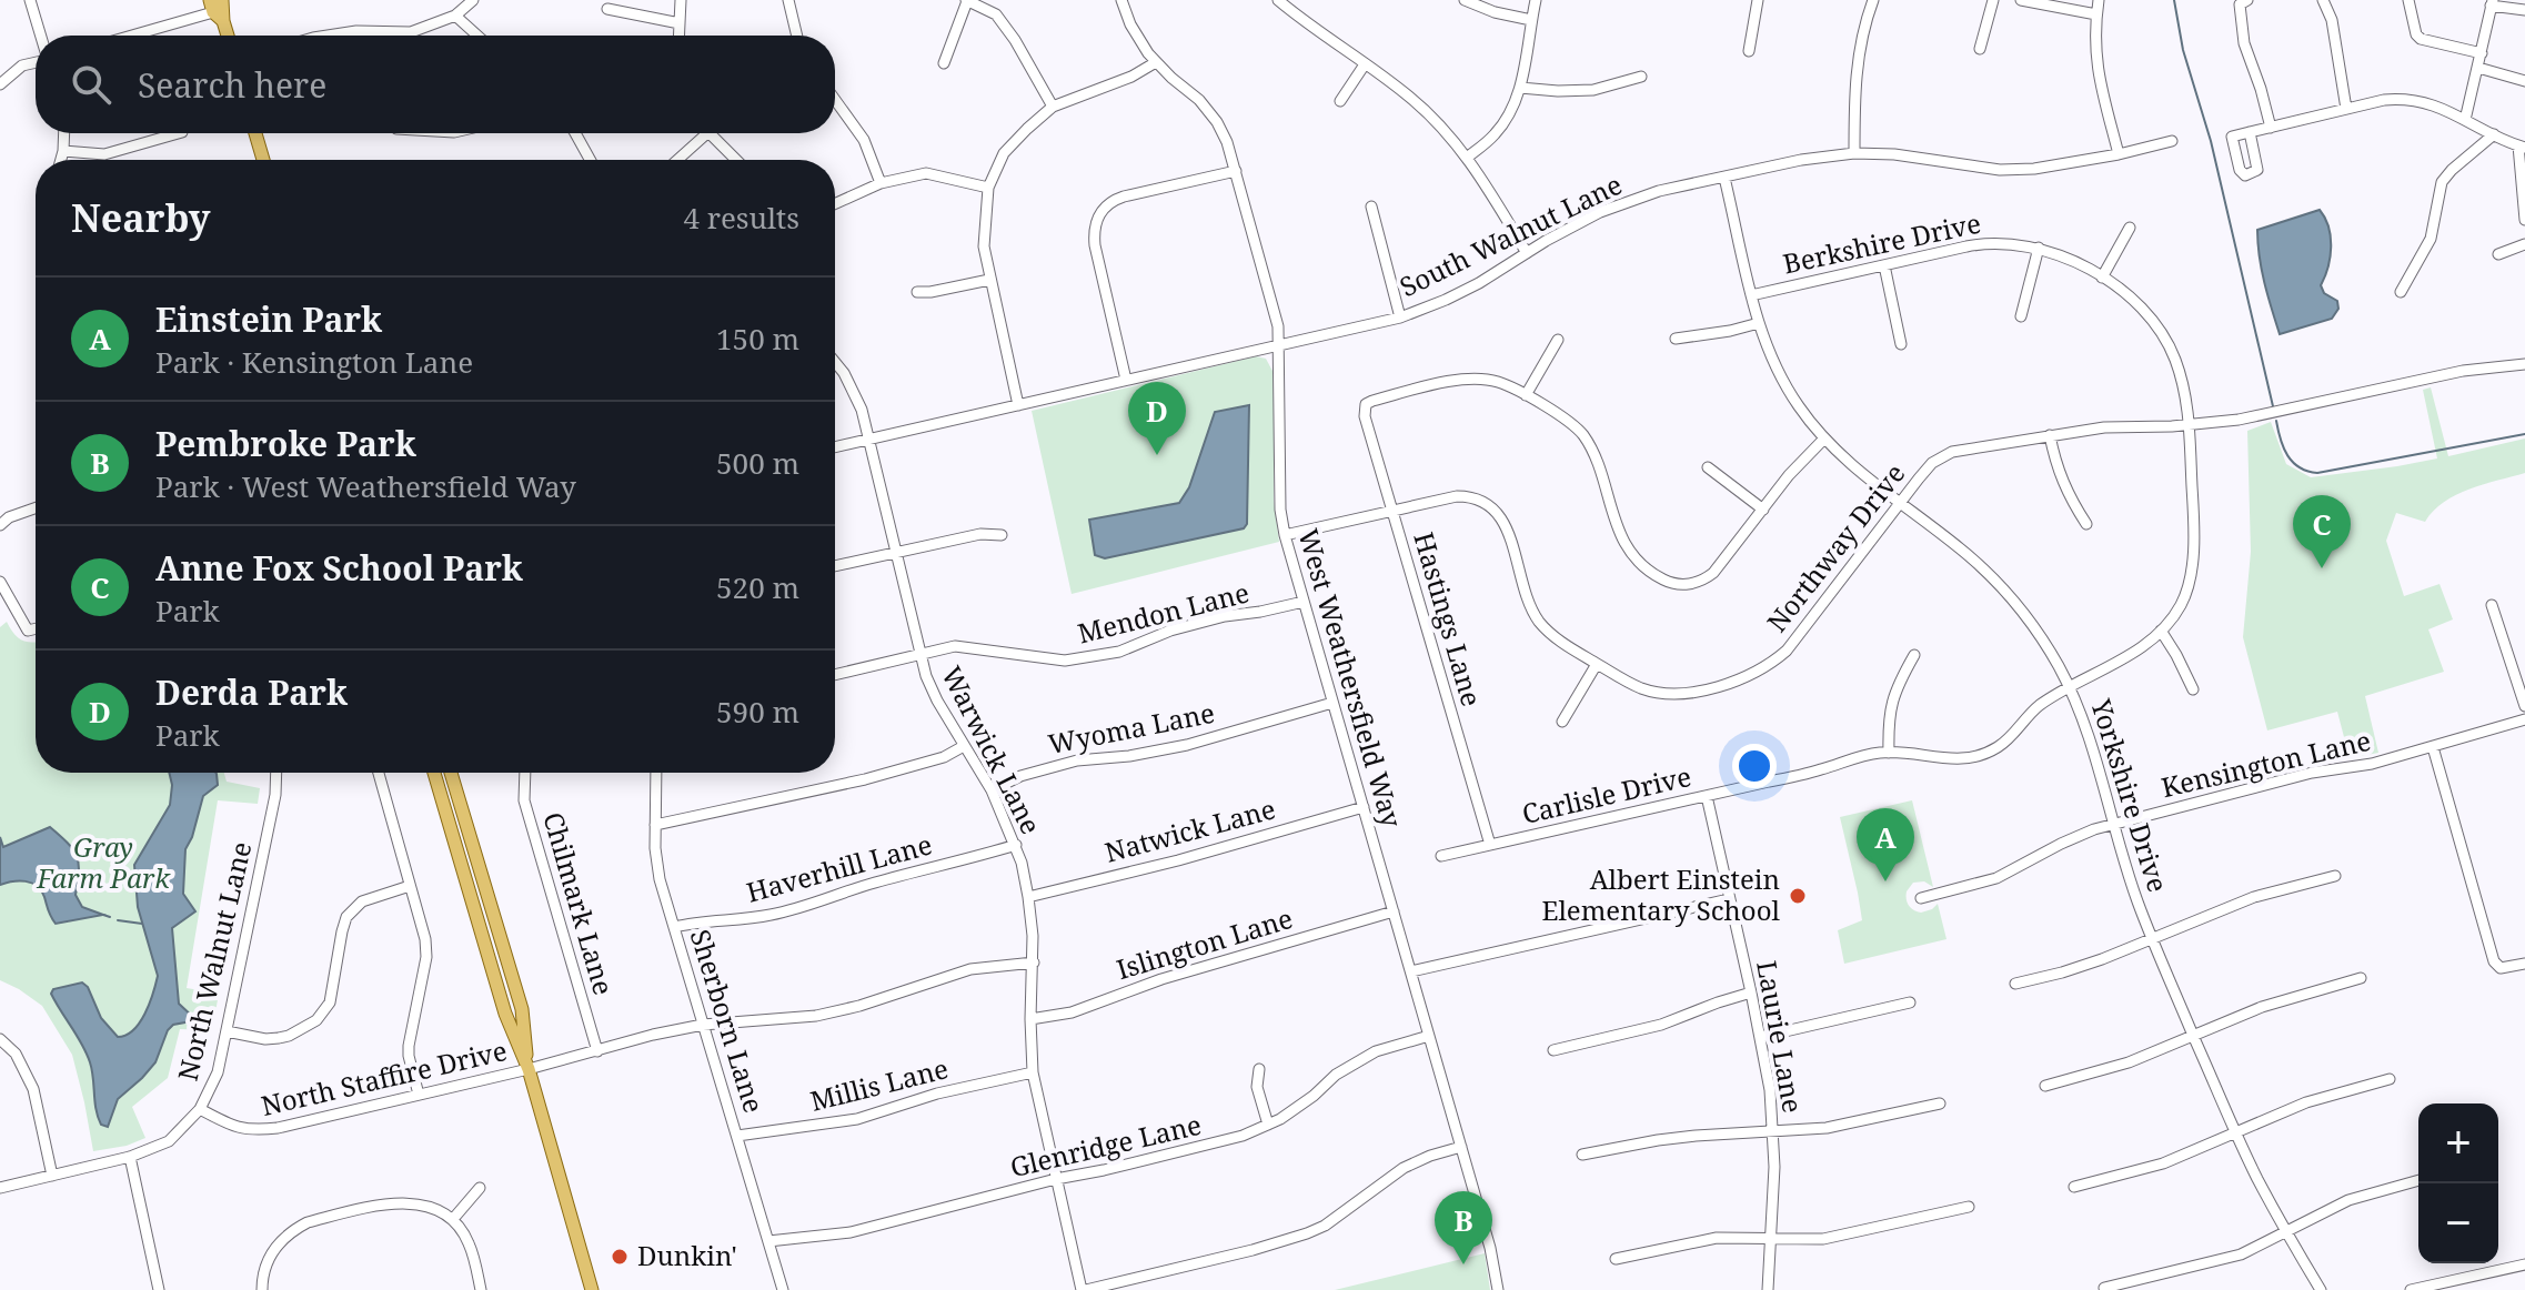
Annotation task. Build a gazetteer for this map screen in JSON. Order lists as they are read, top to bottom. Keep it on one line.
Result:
{"streets":{"street":["South Walnut Lane","Berkshire Drive","Northway Drive","Mendon Lane","Hastings Lane","West Weathersfield Way","Wyoma Lane","Warwick Lane","Kensington Lane","Carlisle Drive","Yorkshire Drive","Natwick Lane","Haverhill Lane","Chilmark Lane","Islington Lane","North Walnut Lane","Sherborn Lane","Laurie Lane","North Staffire Drive","Millis Lane","Glenridge Lane"]},"crossings":[["South Walnut Lane","West Weathersfield Way"],["South Walnut Lane","Warwick Lane"],["South Walnut Lane","Yorkshire Drive"],["Berkshire Drive","Northway Drive"],["Berkshire Drive","Carlisle Drive"],["Berkshire Drive","Yorkshire Drive"],["Northway Drive","Hastings Lane"],["Northway Drive","West Weathersfield Way"],["Northway Drive","Carlisle Drive"],["Northway Drive","Yorkshire Drive"],["Mendon Lane","West Weathersfield Way"],["Mendon Lane","Warwick Lane"],["Hastings Lane","Carlisle Drive"],["West Weathersfield Way","Wyoma Lane"],["West Weathersfield Way","Natwick Lane"],["West Weathersfield Way","Islington Lane"],["West Weathersfield Way","Glenridge Lane"],["Wyoma Lane","Warwick Lane"],["Warwick Lane","Natwick Lane"],["Warwick Lane","Haverhill Lane"],["Warwick Lane","Islington Lane"],["Warwick Lane","North Staffire Drive"],["Warwick Lane","Millis Lane"],["Warwick Lane","Glenridge Lane"],["Kensington Lane","Yorkshire Drive"],["Carlisle Drive","Yorkshire Drive"],["Carlisle Drive","Laurie Lane"],["Haverhill Lane","Sherborn Lane"],["Chilmark Lane","North Staffire Drive"],["North Walnut Lane","North Staffire Drive"],["Sherborn Lane","North Staffire Drive"],["Sherborn Lane","Millis Lane"],["Sherborn Lane","Glenridge Lane"]],"parks":["Gray Farm Park"],"places":["Albert Einstein Elementary School","Dunkin'"],"page":{"search":"Search here","heading":["Nearby","4 results"],"list":[{"mark":"A","name":"Einstein Park","note":"Park · Kensington Lane","value":"150 m"},{"mark":"B","name":"Pembroke Park","note":"Park · West Weathersfield Way","value":"500 m"},{"mark":"C","name":"Anne Fox School Park","note":"Park","value":"520 m"},{"mark":"D","name":"Derda Park","note":"Park","value":"590 m"}],"pins":["D","C","A","B"],"map_buttons":["+","−"]}}
